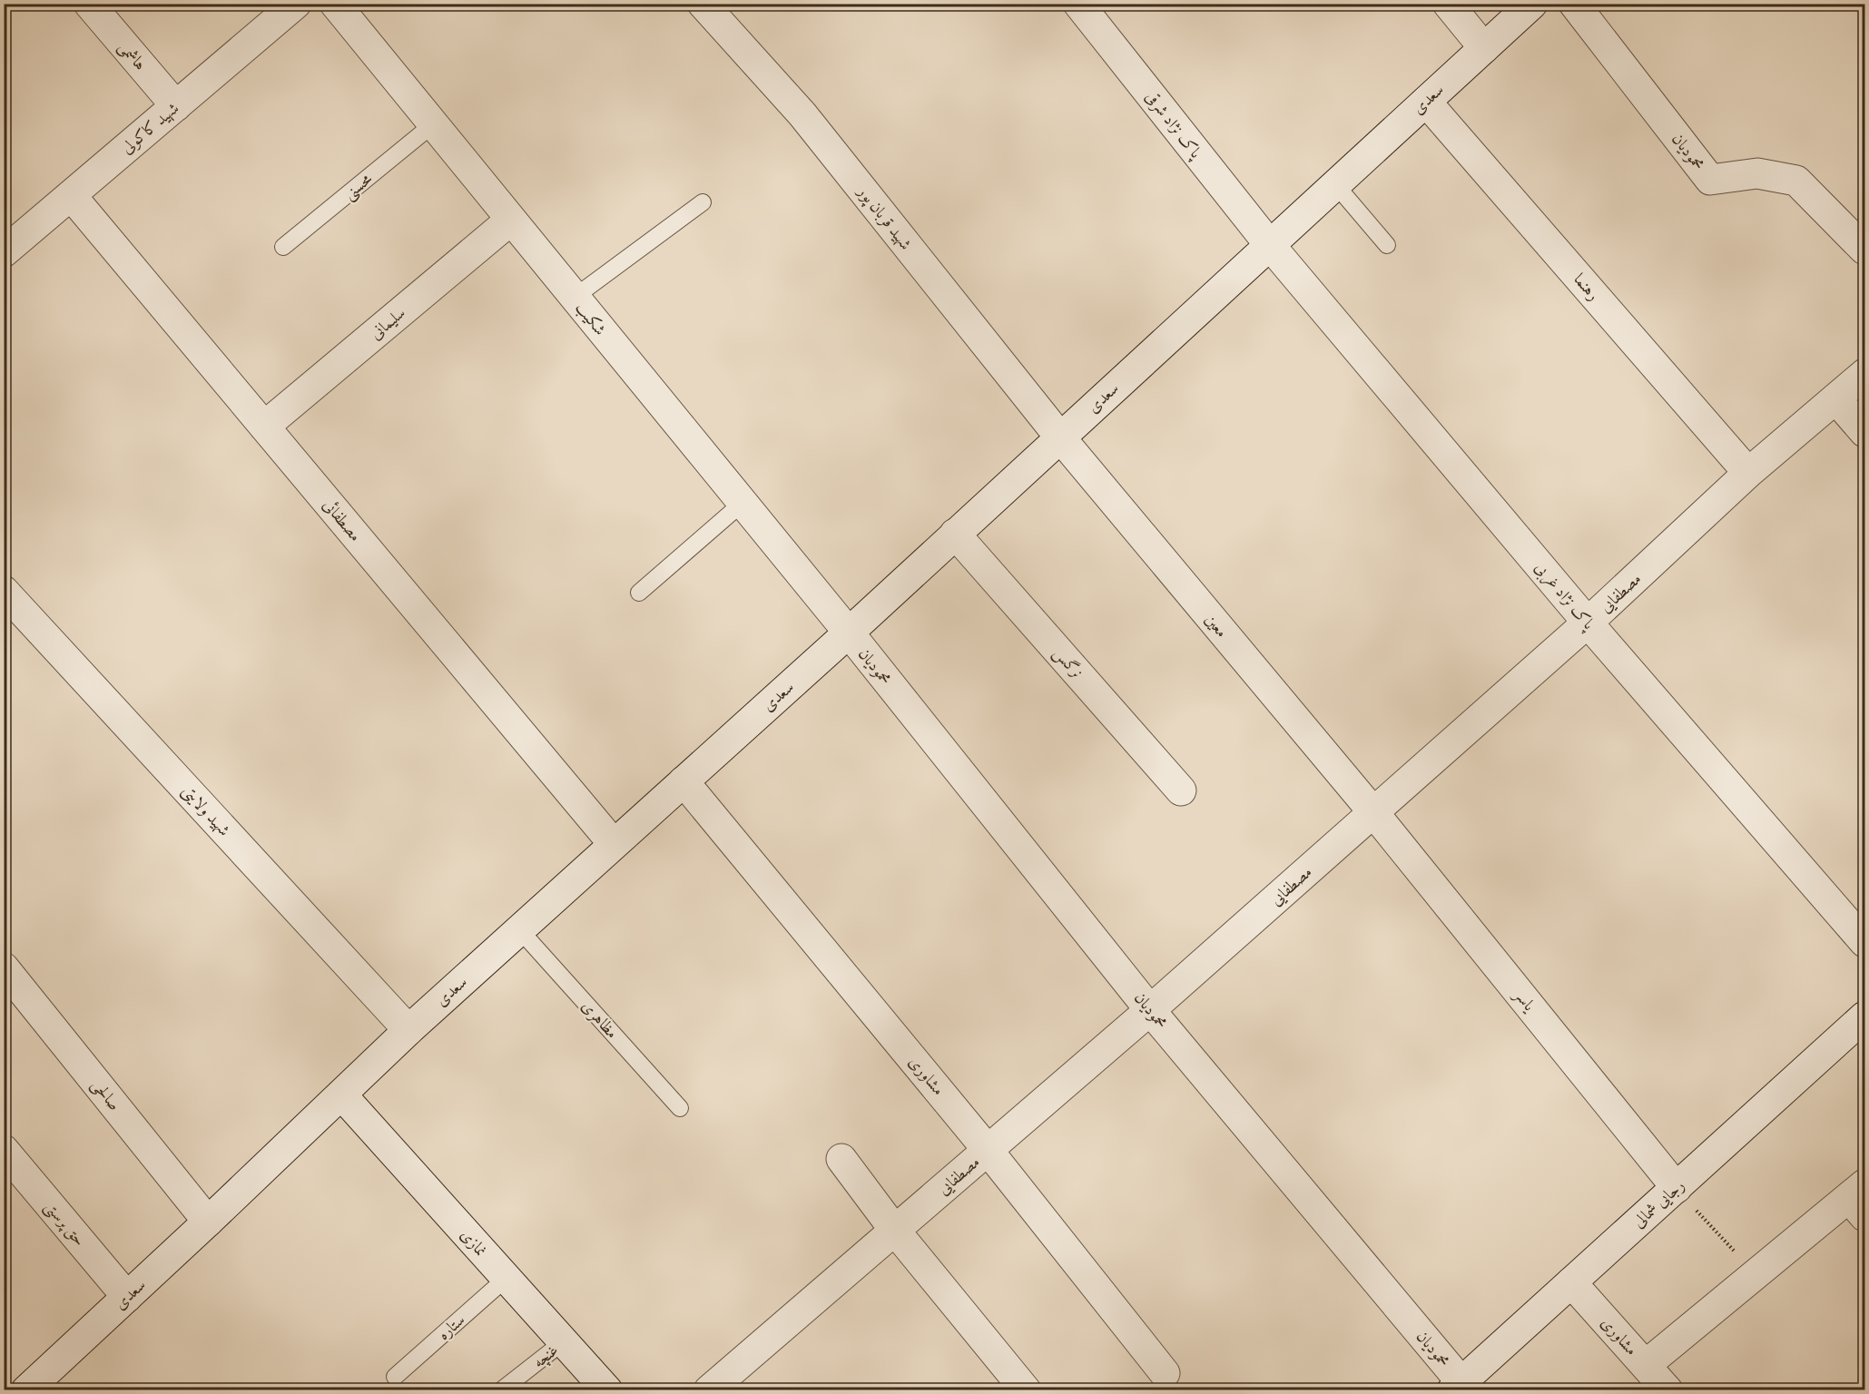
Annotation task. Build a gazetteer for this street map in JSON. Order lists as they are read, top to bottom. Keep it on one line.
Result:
{"streets":{"street":["هاشمی","سعدی","پاک نژاد شرقی","شهید کاکولی","محمودیان","شهید قربان پور","رهنما","شکیب","سلیمانی","مصطفائی","مصطفایی","پاک نژاد غربی","معین","نرگس","شهید ولایتی","یاسر","مشاوری","صالحی","رجایی شمالی","حق پرستی","نمازی"],"lane":["محسنی","مظاهری","ستاره","غنچه"]},"crossings":[["هاشمی","شهید کاکولی"],["سعدی","پاک نژاد شرقی"],["سعدی","محمودیان"],["سعدی","شهید قربان پور"],["سعدی","رهنما"],["سعدی","شکیب"],["سعدی","مصطفائی"],["سعدی","پاک نژاد غربی"],["سعدی","معین"],["سعدی","نرگس"],["سعدی","شهید ولایتی"],["سعدی","مظاهری"],["سعدی","مشاوری"],["سعدی","صالحی"],["سعدی","حق پرستی"],["سعدی","نمازی"],["پاک نژاد شرقی","پاک نژاد غربی"],["شهید کاکولی","مصطفائی"],["محمودیان","شکیب"],["محمودیان","مصطفایی"],["محمودیان","رجایی شمالی"],["محسنی","شکیب"],["شهید قربان پور","معین"],["رهنما","مصطفایی"],["شکیب","سلیمانی"],["سلیمانی","مصطفائی"],["مصطفایی","پاک نژاد غربی"],["مصطفایی","معین"],["مصطفایی","یاسر"],["مصطفایی","مشاوری"],["معین","یاسر"],["یاسر","رجایی شمالی"],["مشاوری","رجایی شمالی"],["نمازی","ستاره"],["نمازی","غنچه"]]}
